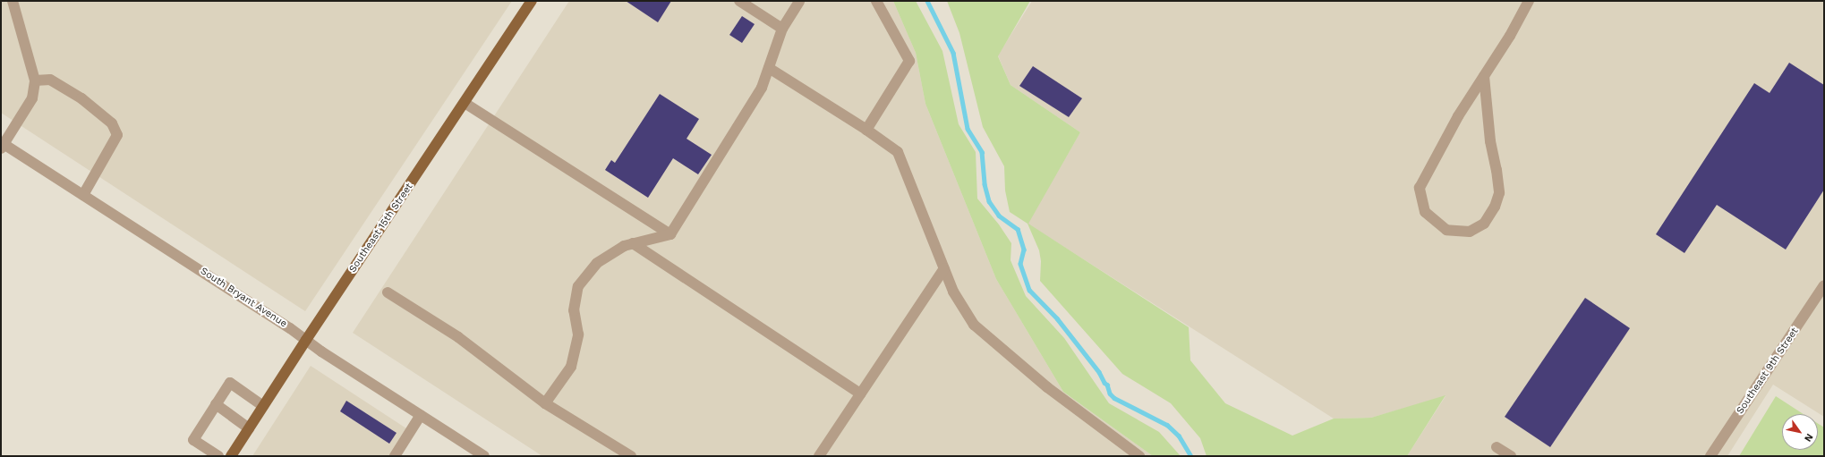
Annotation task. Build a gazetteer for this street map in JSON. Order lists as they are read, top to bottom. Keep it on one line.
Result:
{"streets":{"main road":["Southeast 15th Street"],"street":["South Bryant Avenue","Southeast 9th Street"]},"crossings":[["Southeast 15th Street","South Bryant Avenue"]],"north":"bottom right"}
